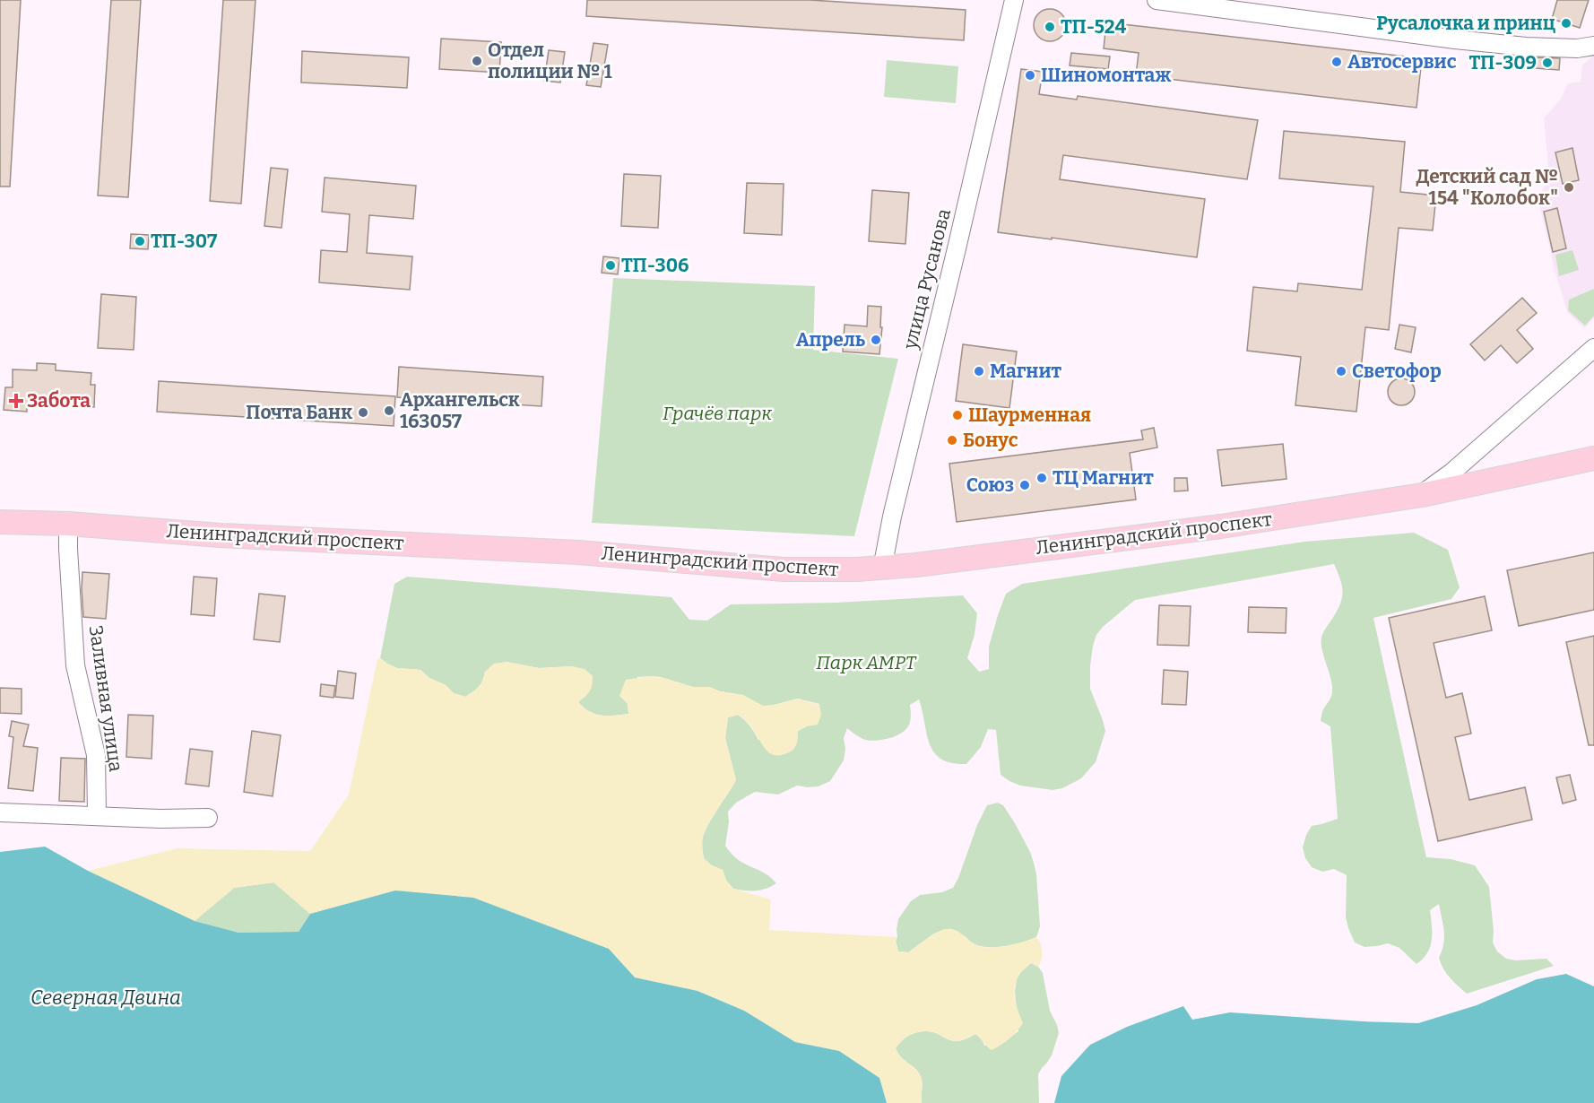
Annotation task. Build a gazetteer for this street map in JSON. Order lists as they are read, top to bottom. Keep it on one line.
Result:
{"streets":{"main road":["Ленинградский проспект"],"street":["улица Русанова","Заливная улица"]},"crossings":[["улица Русанова","Ленинградский проспект"],["Ленинградский проспект","Заливная улица"]],"water":["Северная Двина"],"parks":["Грачёв парк","Парк АМРТ"],"places":{"other":["Русалочка и принц","ТП-524","Отдел полиции № 1","Автосервис","ТП-309","Шиномонтаж","Детский сад № 154 \"Колобок\"","ТП-307","ТП-306","Апрель","Магнит","Светофор","Архангельск 163057","Почта Банк","Шаурменная","Бонус","ТЦ Магнит","Союз"],"health":["Забота"]}}
